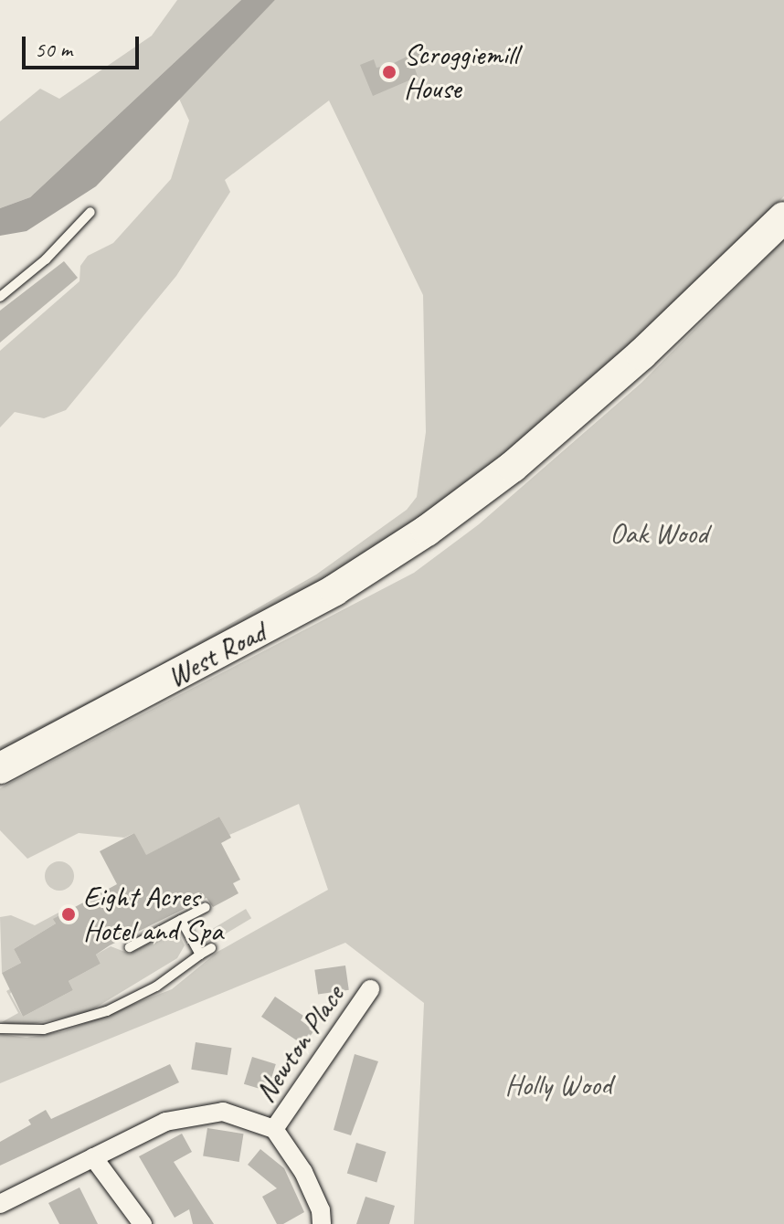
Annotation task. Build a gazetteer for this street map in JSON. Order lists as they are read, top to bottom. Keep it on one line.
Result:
{"streets":{"highway":["West Road"],"street":["Newton Place"]},"parks":["Oak Wood","Holly Wood"],"places":["Scroggiemill House","Eight Acres Hotel and Spa"],"scale_bar":"50 m"}
